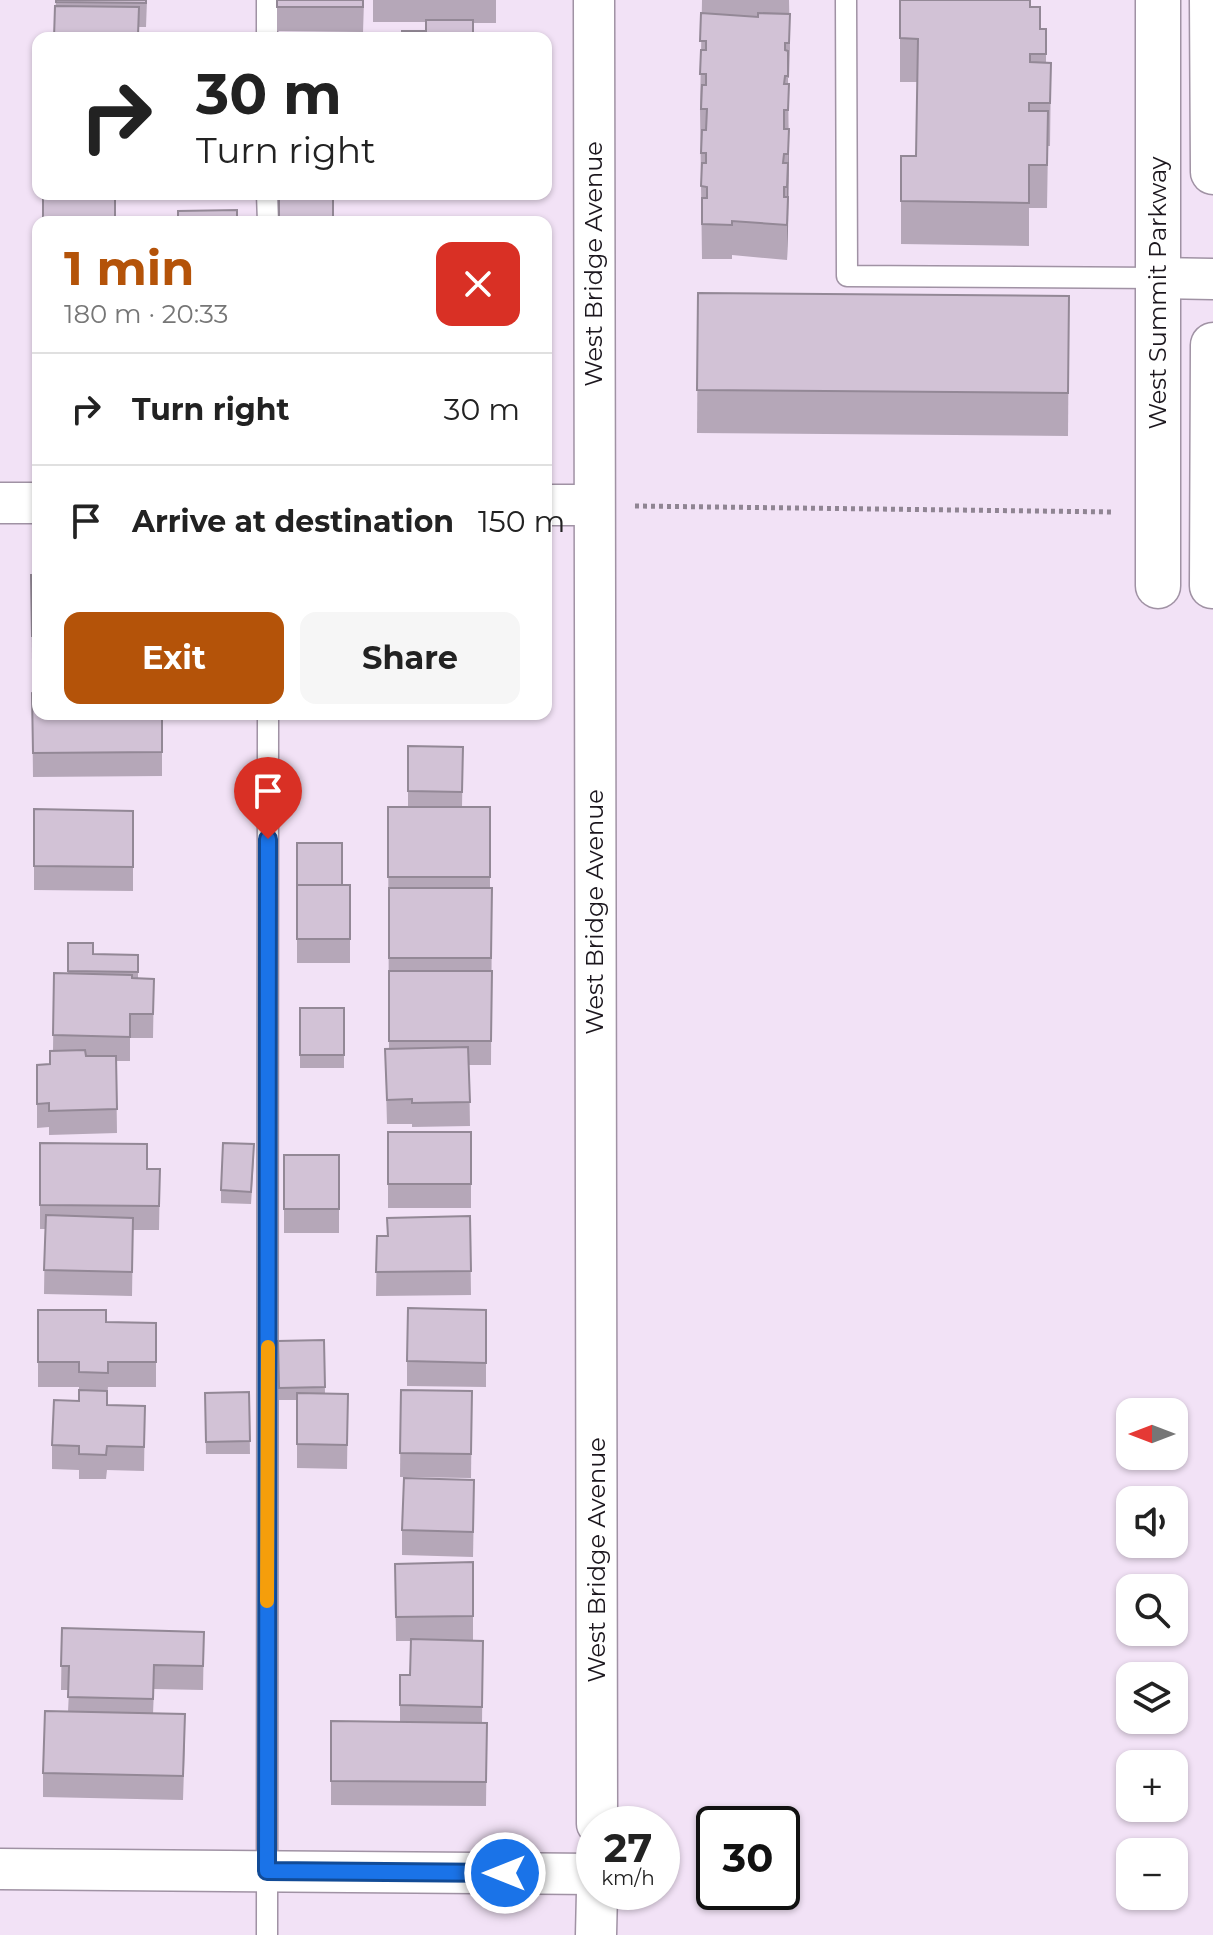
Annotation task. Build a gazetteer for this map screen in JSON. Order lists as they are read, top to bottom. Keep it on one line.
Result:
{"streets":{"street":["West Bridge Avenue","West Summit Parkway"]},"north":"left","page":{"turn":["30 m","Turn right"],"heading":["1 min","180 m · 20:33"],"list":[{"name":"Turn right","value":"30 m"},{"name":"Arrive at destination","value":"150 m"}],"buttons":["Exit","Share"],"map_buttons":["+","−"],"speed":"27 km/h","limit":"30"}}
